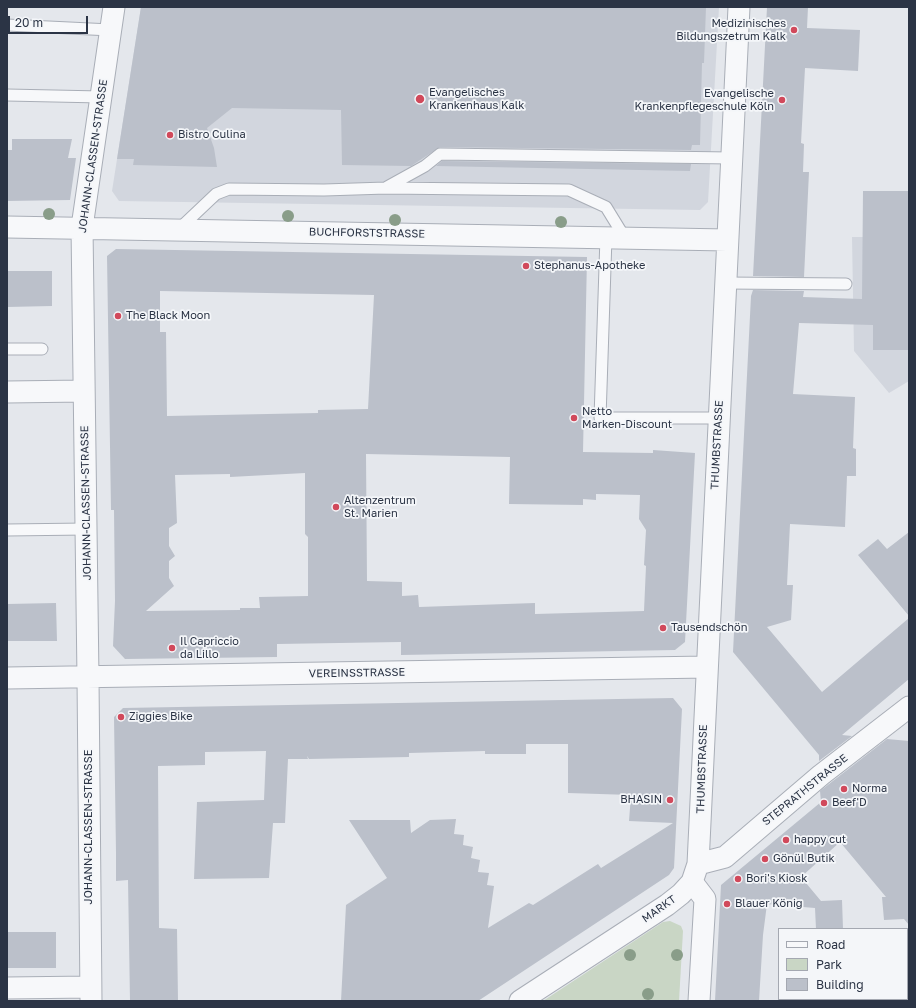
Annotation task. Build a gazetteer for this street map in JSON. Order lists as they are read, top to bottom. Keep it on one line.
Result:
{"streets":{"street":["JOHANN-CLASSEN-STRASSE","BUCHFORSTSTRASSE","THUMBSTRASSE","VEREINSSTRASSE","STEPRATHSTRASSE","MARKT"]},"crossings":[["JOHANN-CLASSEN-STRASSE","BUCHFORSTSTRASSE"],["JOHANN-CLASSEN-STRASSE","VEREINSSTRASSE"],["BUCHFORSTSTRASSE","THUMBSTRASSE"],["THUMBSTRASSE","VEREINSSTRASSE"],["THUMBSTRASSE","STEPRATHSTRASSE"],["THUMBSTRASSE","MARKT"],["STEPRATHSTRASSE","MARKT"]],"places":["Medizinisches Bildungszetrum Kalk","Evangelisches Krankenhaus Kalk","Evangelische Krankenpflegeschule Köln","Bistro Culina","Stephanus-Apotheke","The Black Moon","Netto Marken-Discount","Altenzentrum St. Marien","Tausendschön","Il Capriccio da Lillo","Ziggies Bike","Norma","BHASIN","Beef'D","happy cut","Gönül Butik","Bori's Kiosk","Blauer König"],"legend":["Road","Park","Building"],"scale_bar":"20 m"}
